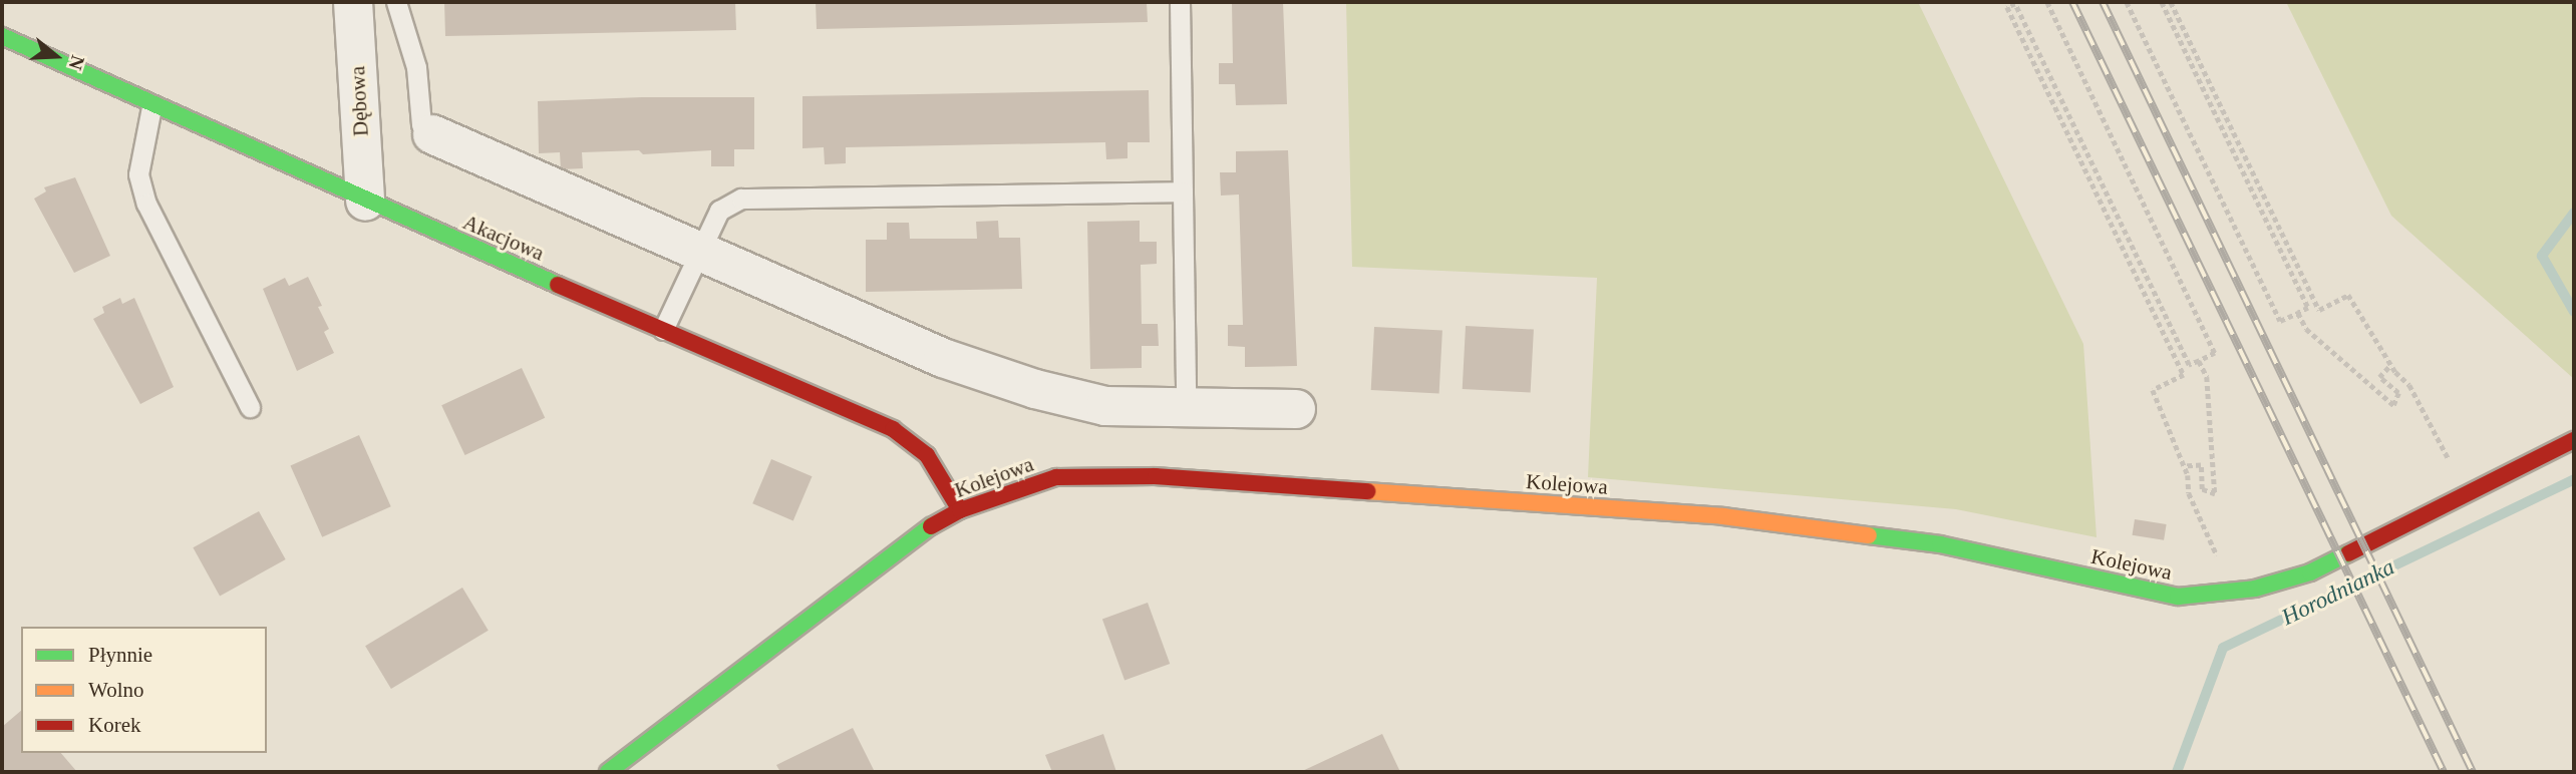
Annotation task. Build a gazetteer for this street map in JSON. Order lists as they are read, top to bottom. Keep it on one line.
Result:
{"streets":{"street":["Dębowa","Akacjowa","Kolejowa"]},"crossings":[["Dębowa","Akacjowa"],["Akacjowa","Kolejowa"]],"water":["Horodnianka"],"legend":["Płynnie","Wolno","Korek"],"north":"right"}
